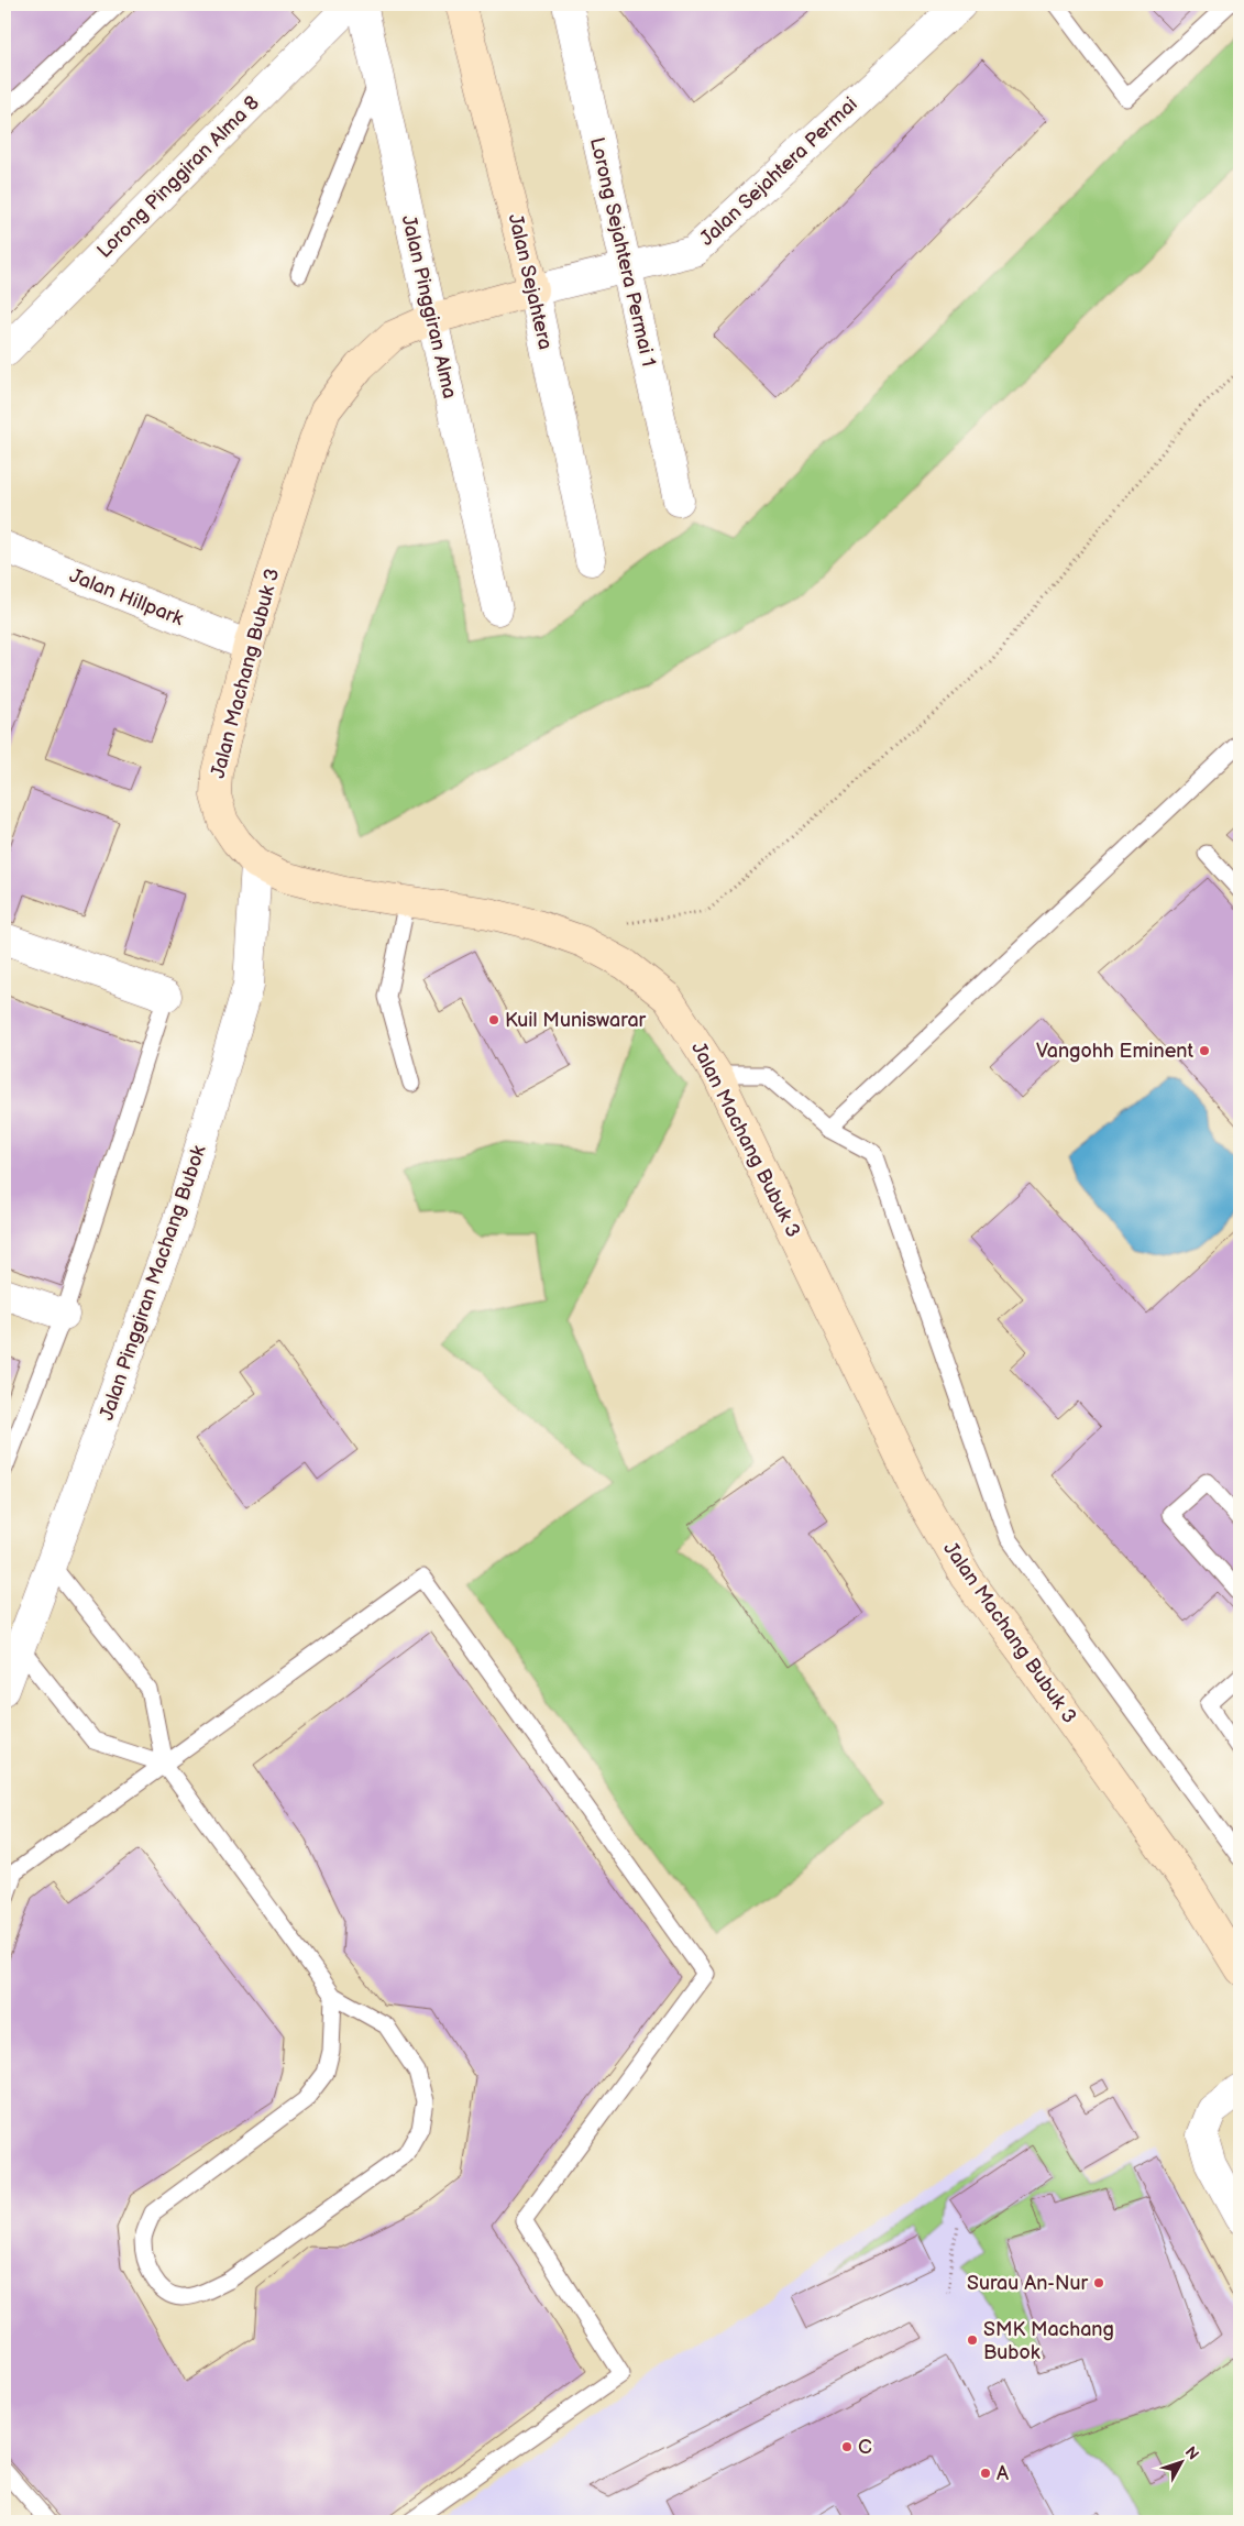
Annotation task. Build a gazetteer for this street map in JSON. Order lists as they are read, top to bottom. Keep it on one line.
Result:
{"streets":{"main road":["Jalan Sejahtera","Jalan Machang Bubuk 3"],"street":["Jalan Sejahtera Permai","Lorong Pinggiran Alma 8","Lorong Sejahtera Permai 1","Jalan Pinggiran Alma","Jalan Hillpark","Jalan Pinggiran Machang Bubok"]},"crossings":[["Jalan Sejahtera Permai","Lorong Sejahtera Permai 1"],["Jalan Sejahtera Permai","Jalan Sejahtera"],["Jalan Sejahtera Permai","Jalan Machang Bubuk 3"],["Jalan Sejahtera","Jalan Machang Bubuk 3"],["Jalan Pinggiran Alma","Jalan Machang Bubuk 3"],["Jalan Hillpark","Jalan Machang Bubuk 3"],["Jalan Machang Bubuk 3","Jalan Pinggiran Machang Bubok"]],"places":["Kuil Muniswarar","Vangohh Eminent","Surau An-Nur","SMK Machang Bubok","C","A"],"north":"top right"}
